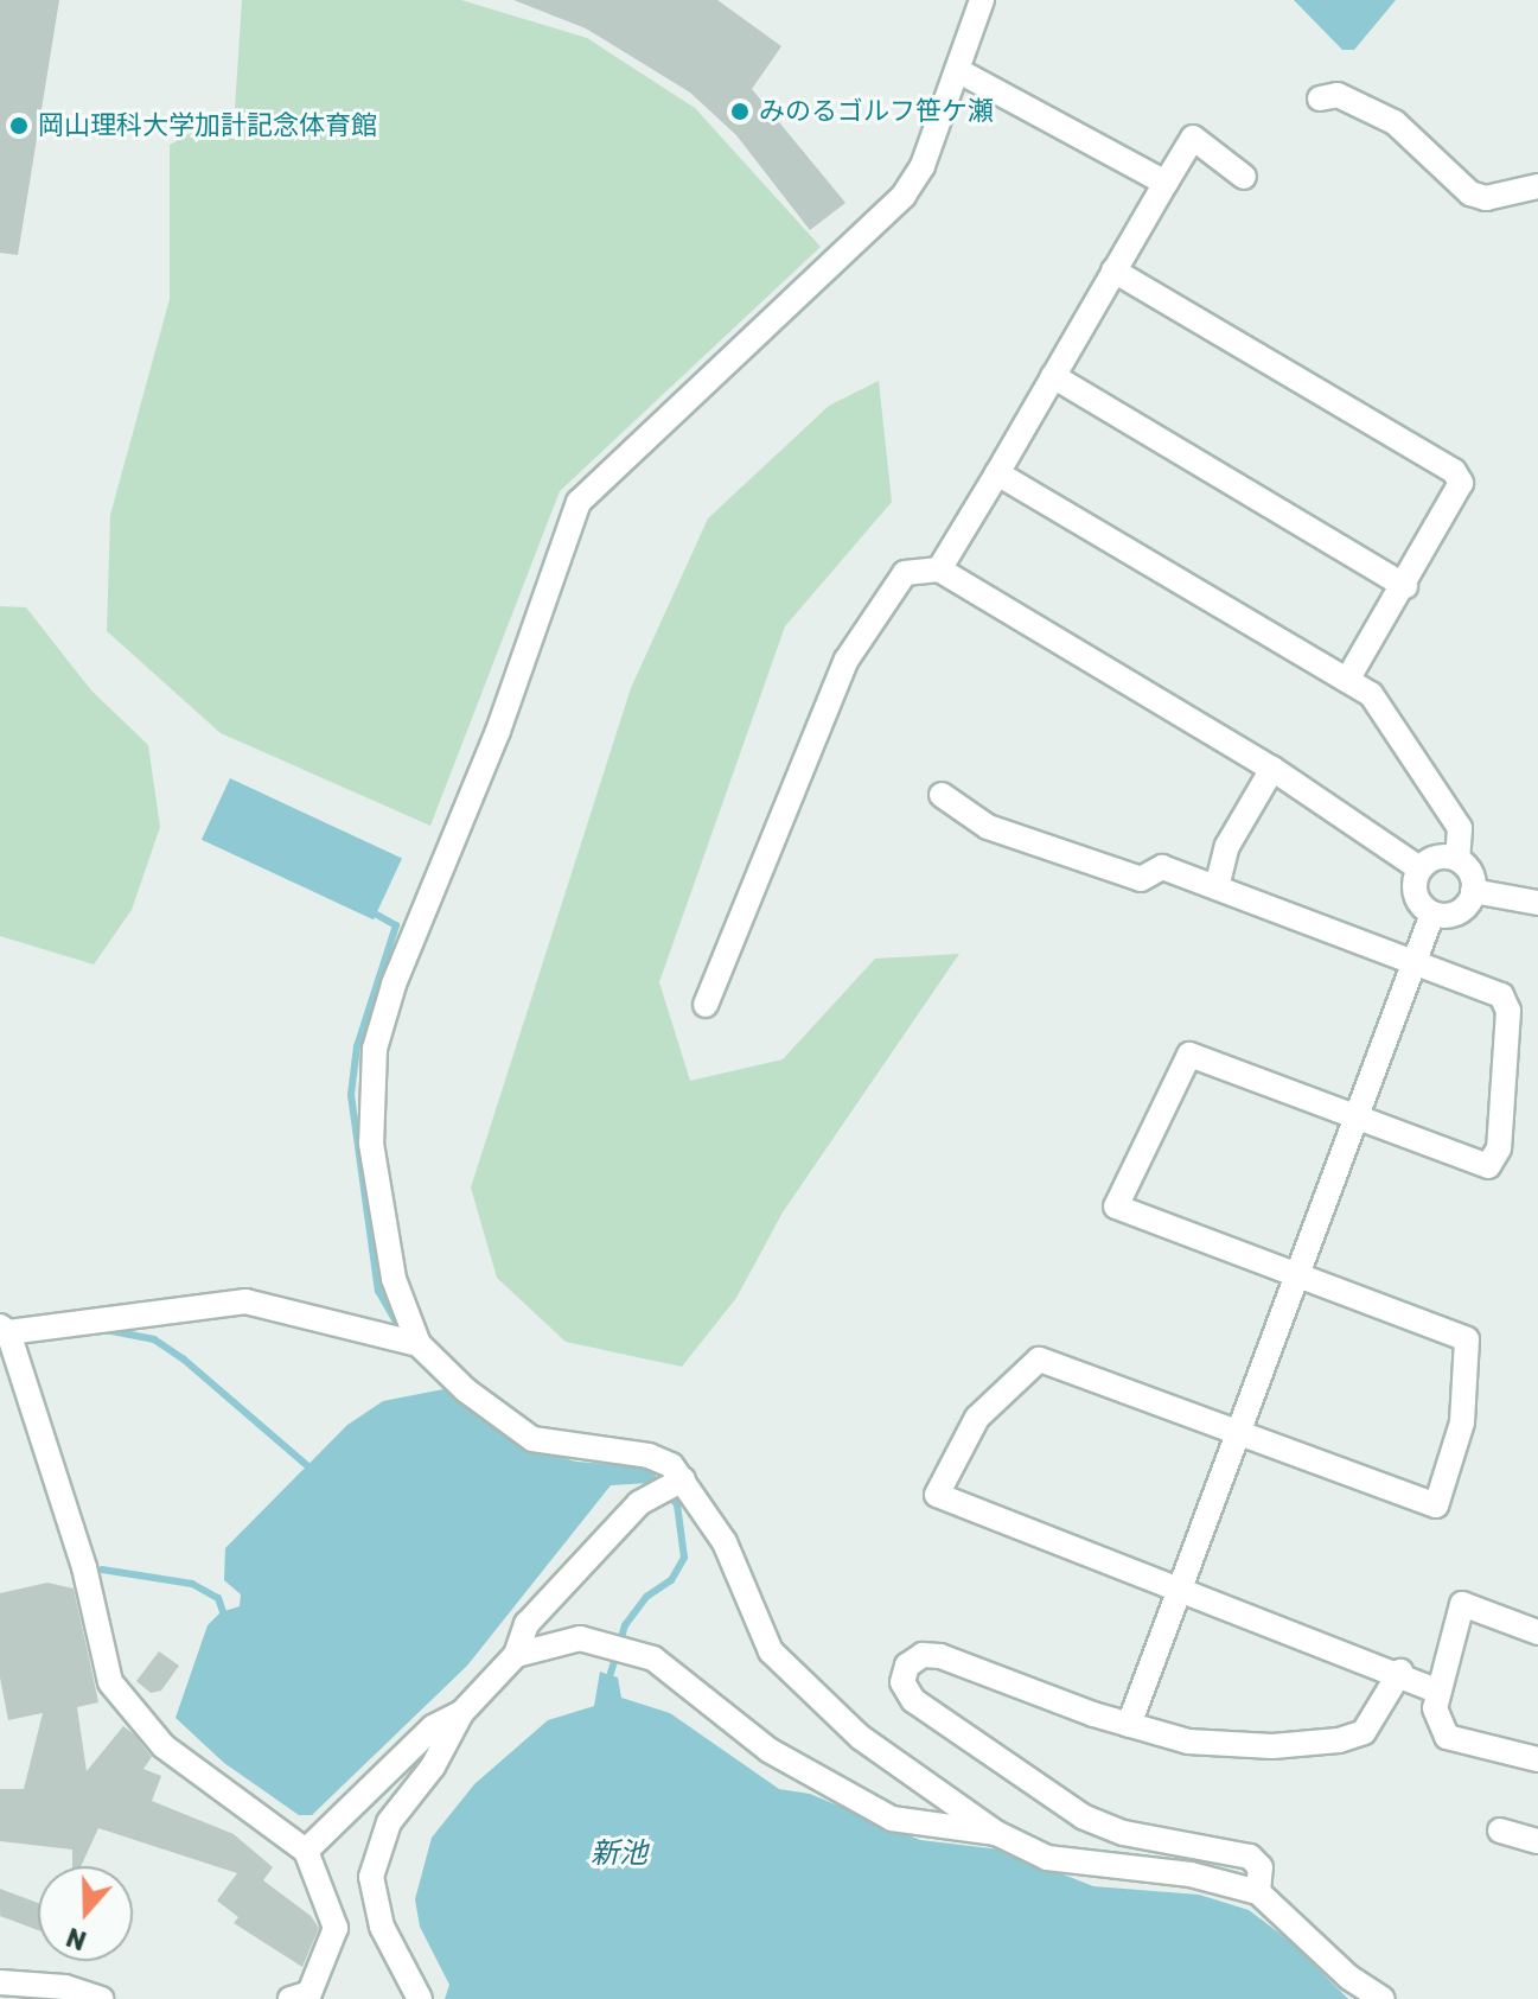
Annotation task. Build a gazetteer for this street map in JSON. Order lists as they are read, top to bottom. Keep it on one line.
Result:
{"water":["新池"],"places":["みのるゴルフ笹ケ瀬","岡山理科大学加計記念体育館"],"north":"bottom"}
